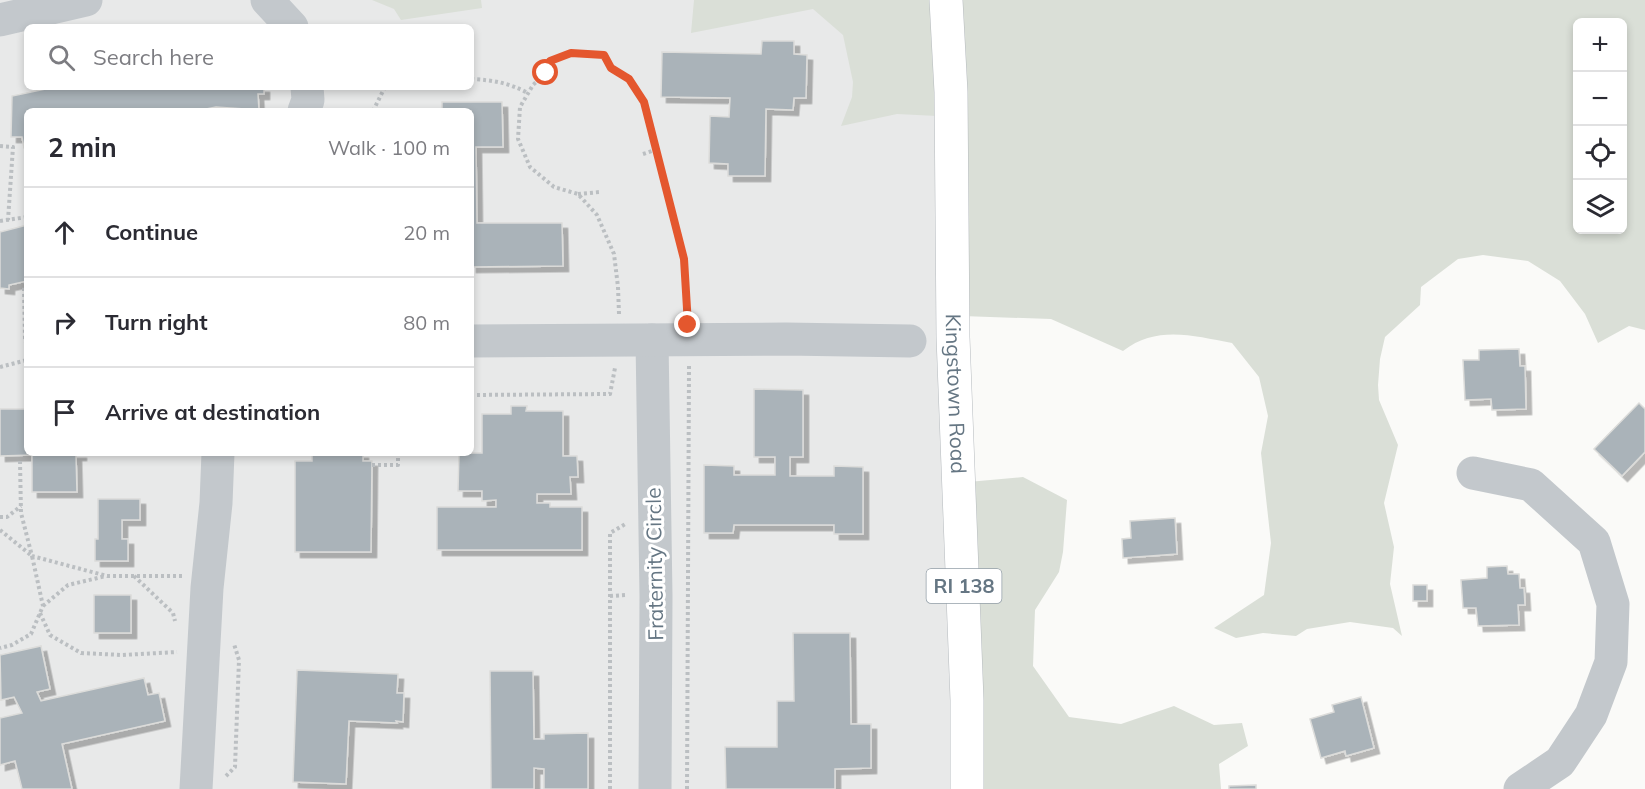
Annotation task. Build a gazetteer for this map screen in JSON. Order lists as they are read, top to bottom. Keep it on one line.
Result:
{"streets":{"main road":["Kingstown Road","RI 138"],"street":["Fraternity Circle"]},"page":{"map_buttons":["+","−"],"search":"Search here","heading":["2 min","Walk · 100 m"],"list":[["Continue","20 m"],["Turn right","80 m"],"Arrive at destination"]}}
